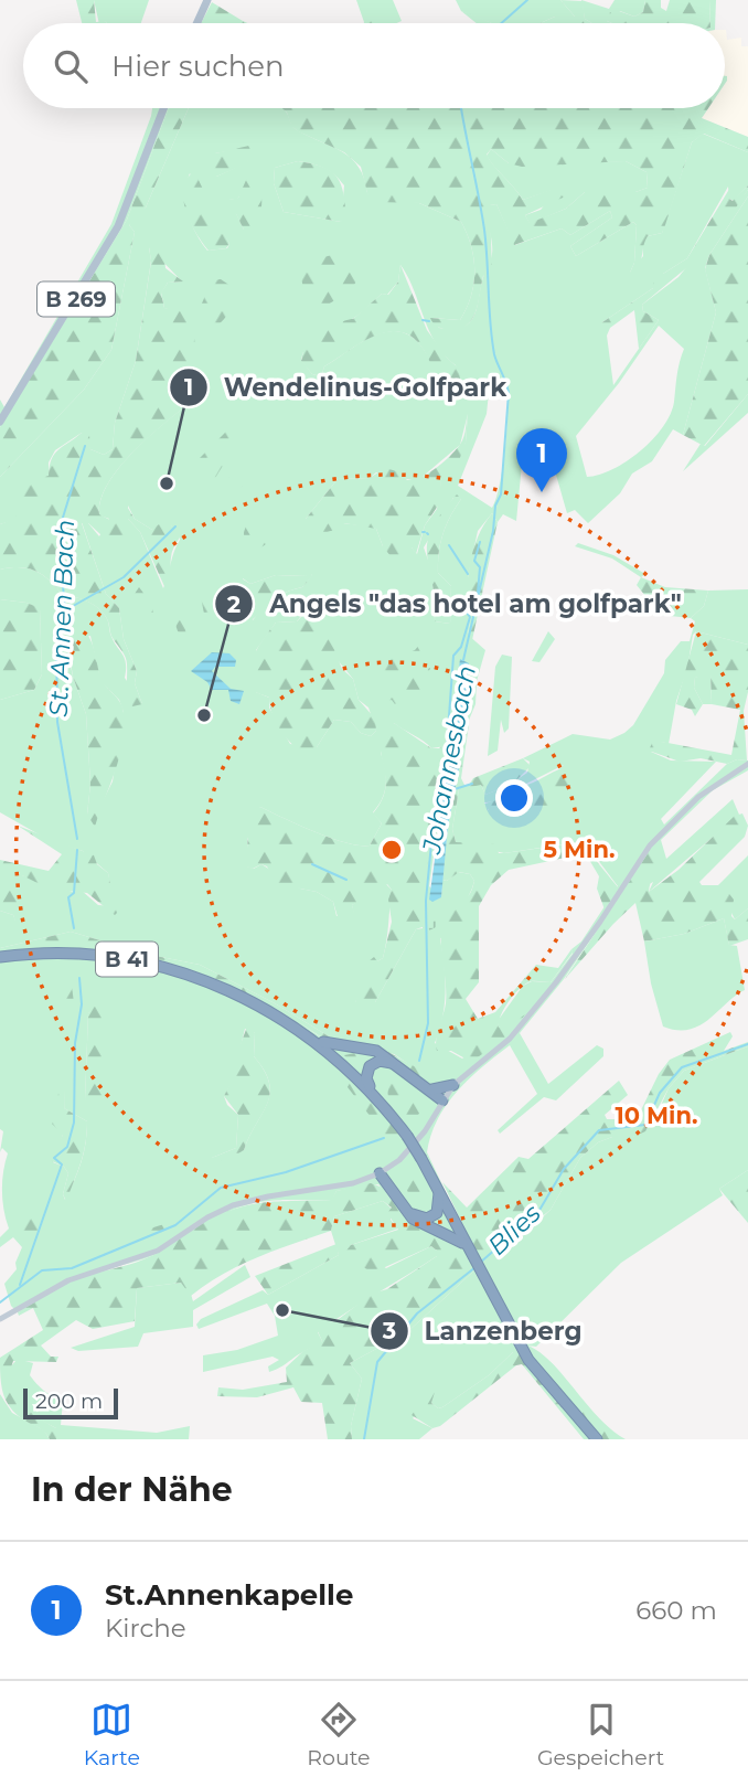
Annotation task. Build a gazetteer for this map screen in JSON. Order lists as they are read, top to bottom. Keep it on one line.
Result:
{"streets":{"highway":["B 41"],"main road":["B 269"]},"water":["St. Annen Bach","Johannesbach","Blies"],"places":["Wendelinus-Golfpark","Angels \"das hotel am golfpark\"","Lanzenberg"],"scale_bar":"200 m","page":{"search":"Hier suchen","pins":"1","scale":"200 m","heading":"In der Nähe","list":[{"mark":"1","name":"St.Annenkapelle","note":"Kirche","value":"660 m"}],"nav":["Karte","Route","Gespeichert"]},"rings":["5 Min.","10 Min."]}
